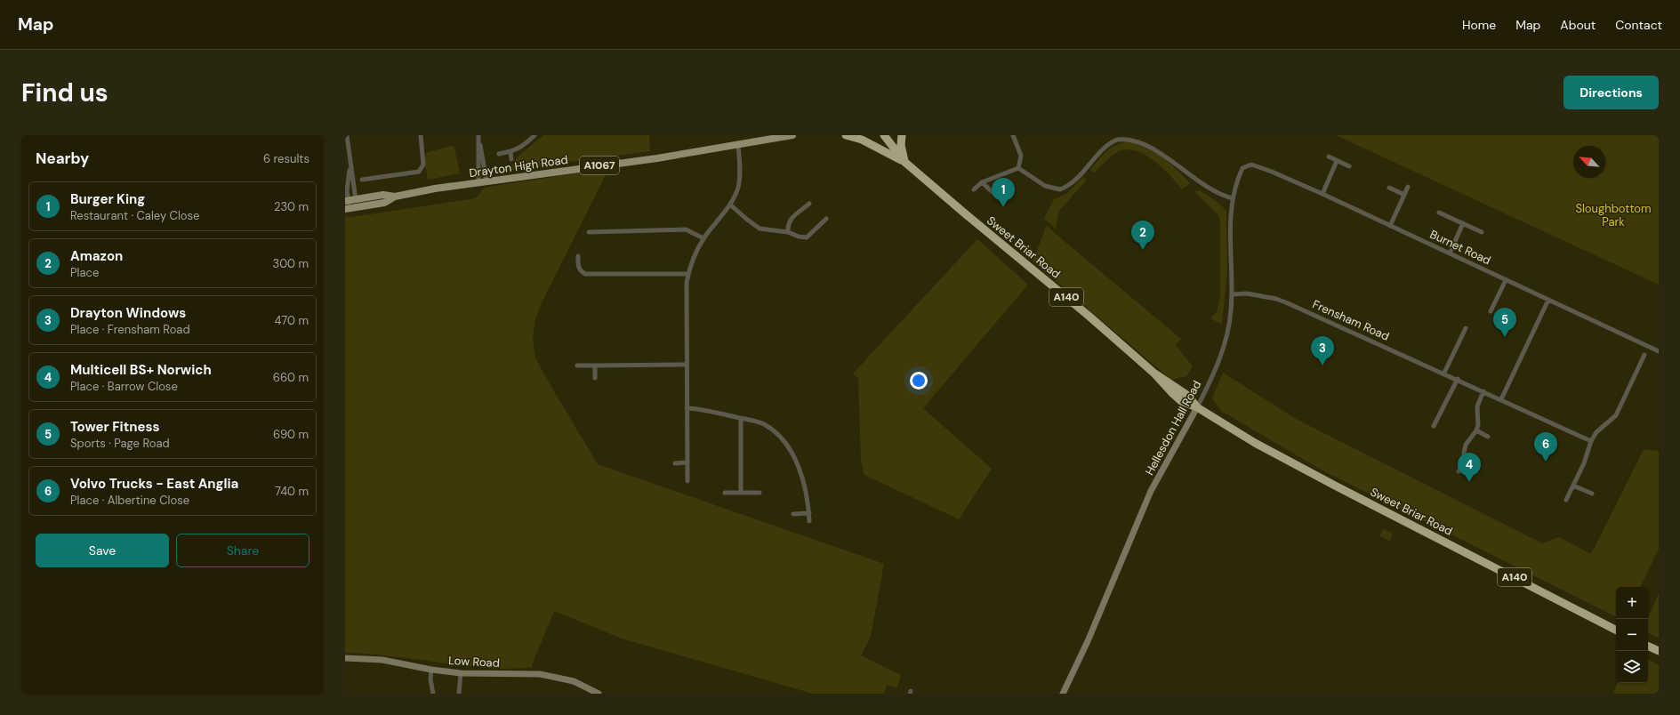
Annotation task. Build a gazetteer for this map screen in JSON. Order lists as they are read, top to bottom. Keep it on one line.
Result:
{"streets":{"highway":["Sweet Briar Road","A140"],"main road":["A1067","Drayton High Road"],"street":["Burnet Road","Frensham Road","Hellesdon Hall Road","Low Road"]},"crossings":[["Sweet Briar Road","A140"],["Sweet Briar Road","Hellesdon Hall Road"],["Burnet Road","Hellesdon Hall Road"],["Frensham Road","Hellesdon Hall Road"]],"parks":["Sloughbottom Park"],"north":"top left","page":{"header":"Map","nav":["Home","Map","About","Contact"],"buttons":["Directions",["Save","Share"]],"title":"Find us","heading":["Nearby","6 results"],"pins":["1","2","5","3","6","4"],"list":[{"mark":"1","name":"Burger King","note":"Restaurant · Caley Close","value":"230 m"},{"mark":"2","name":"Amazon","note":"Place","value":"300 m"},{"mark":"3","name":"Drayton Windows","note":"Place · Frensham Road","value":"470 m"},{"mark":"4","name":"Multicell BS+ Norwich","note":"Place · Barrow Close","value":"660 m"},{"mark":"5","name":"Tower Fitness","note":"Sports · Page Road","value":"690 m"},{"mark":"6","name":"Volvo Trucks - East Anglia","note":"Place · Albertine Close","value":"740 m"}],"map_buttons":["+","−"]}}
